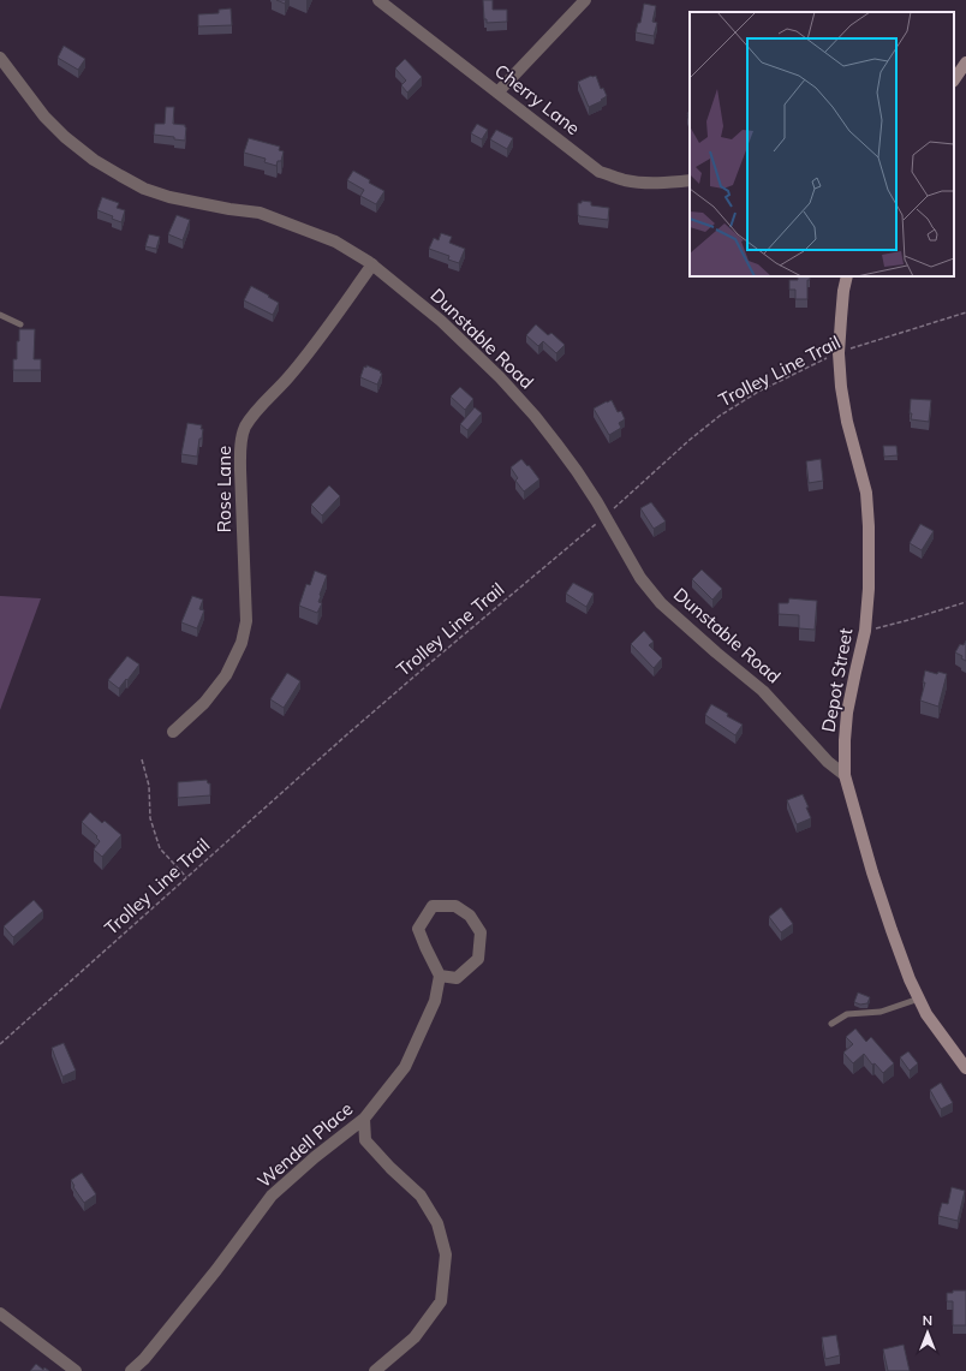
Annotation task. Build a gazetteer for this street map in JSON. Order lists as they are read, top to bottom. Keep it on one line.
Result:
{"streets":{"main road":["Depot Street"],"street":["Cherry Lane","Dunstable Road","Rose Lane","Wendell Place"],"path":["Trolley Line Trail"]},"crossings":[["Dunstable Road","Trolley Line Trail"],["Dunstable Road","Rose Lane"],["Dunstable Road","Depot Street"],["Trolley Line Trail","Depot Street"]],"north":"top"}
